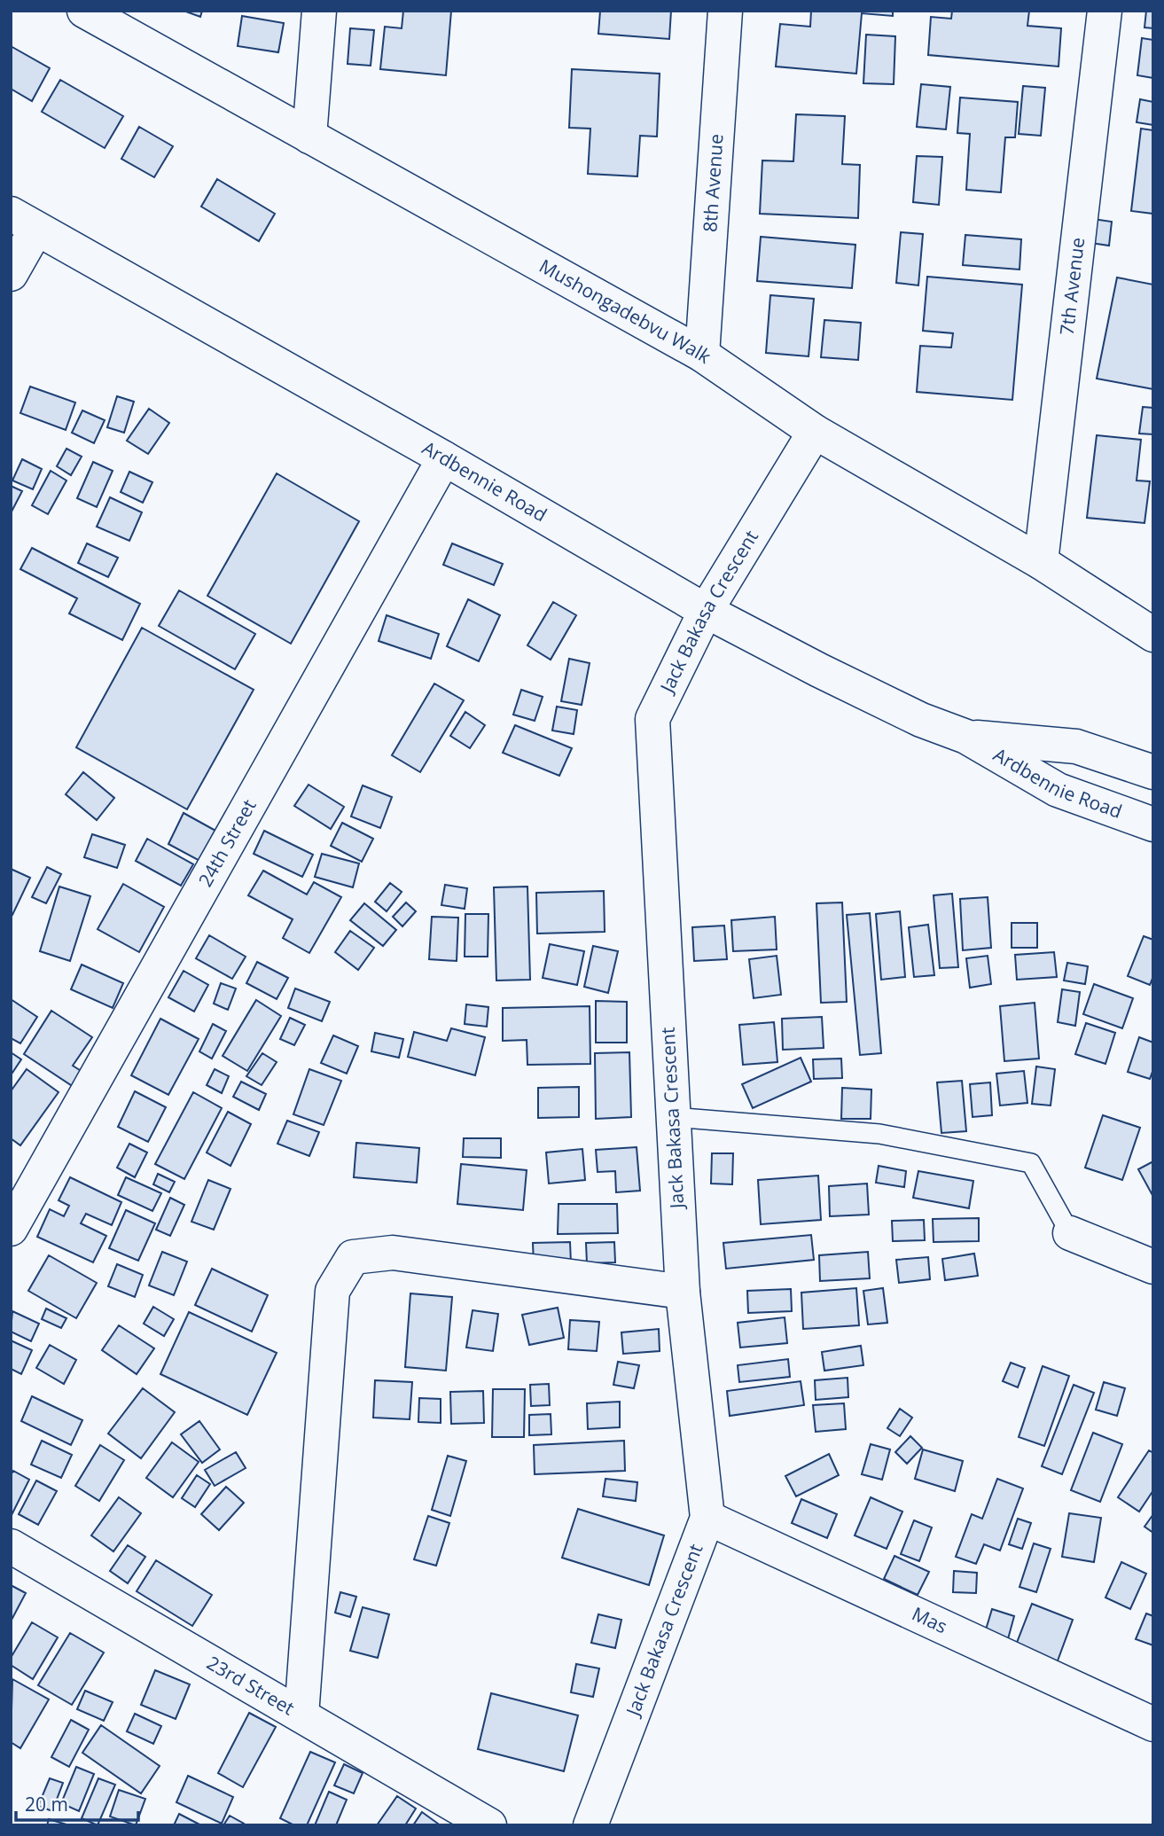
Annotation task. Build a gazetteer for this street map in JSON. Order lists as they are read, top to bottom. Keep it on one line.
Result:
{"streets":{"street":["8th Avenue","7th Avenue","Mushongadebvu Walk","Ardbennie Road","Jack Bakasa Crescent","24th Street","Mas","23rd Street"]},"crossings":[["8th Avenue","Mushongadebvu Walk"],["7th Avenue","Mushongadebvu Walk"],["Mushongadebvu Walk","Jack Bakasa Crescent"],["Ardbennie Road","Jack Bakasa Crescent"],["Ardbennie Road","24th Street"],["Jack Bakasa Crescent","Mas"]],"scale_bar":"20 m"}
